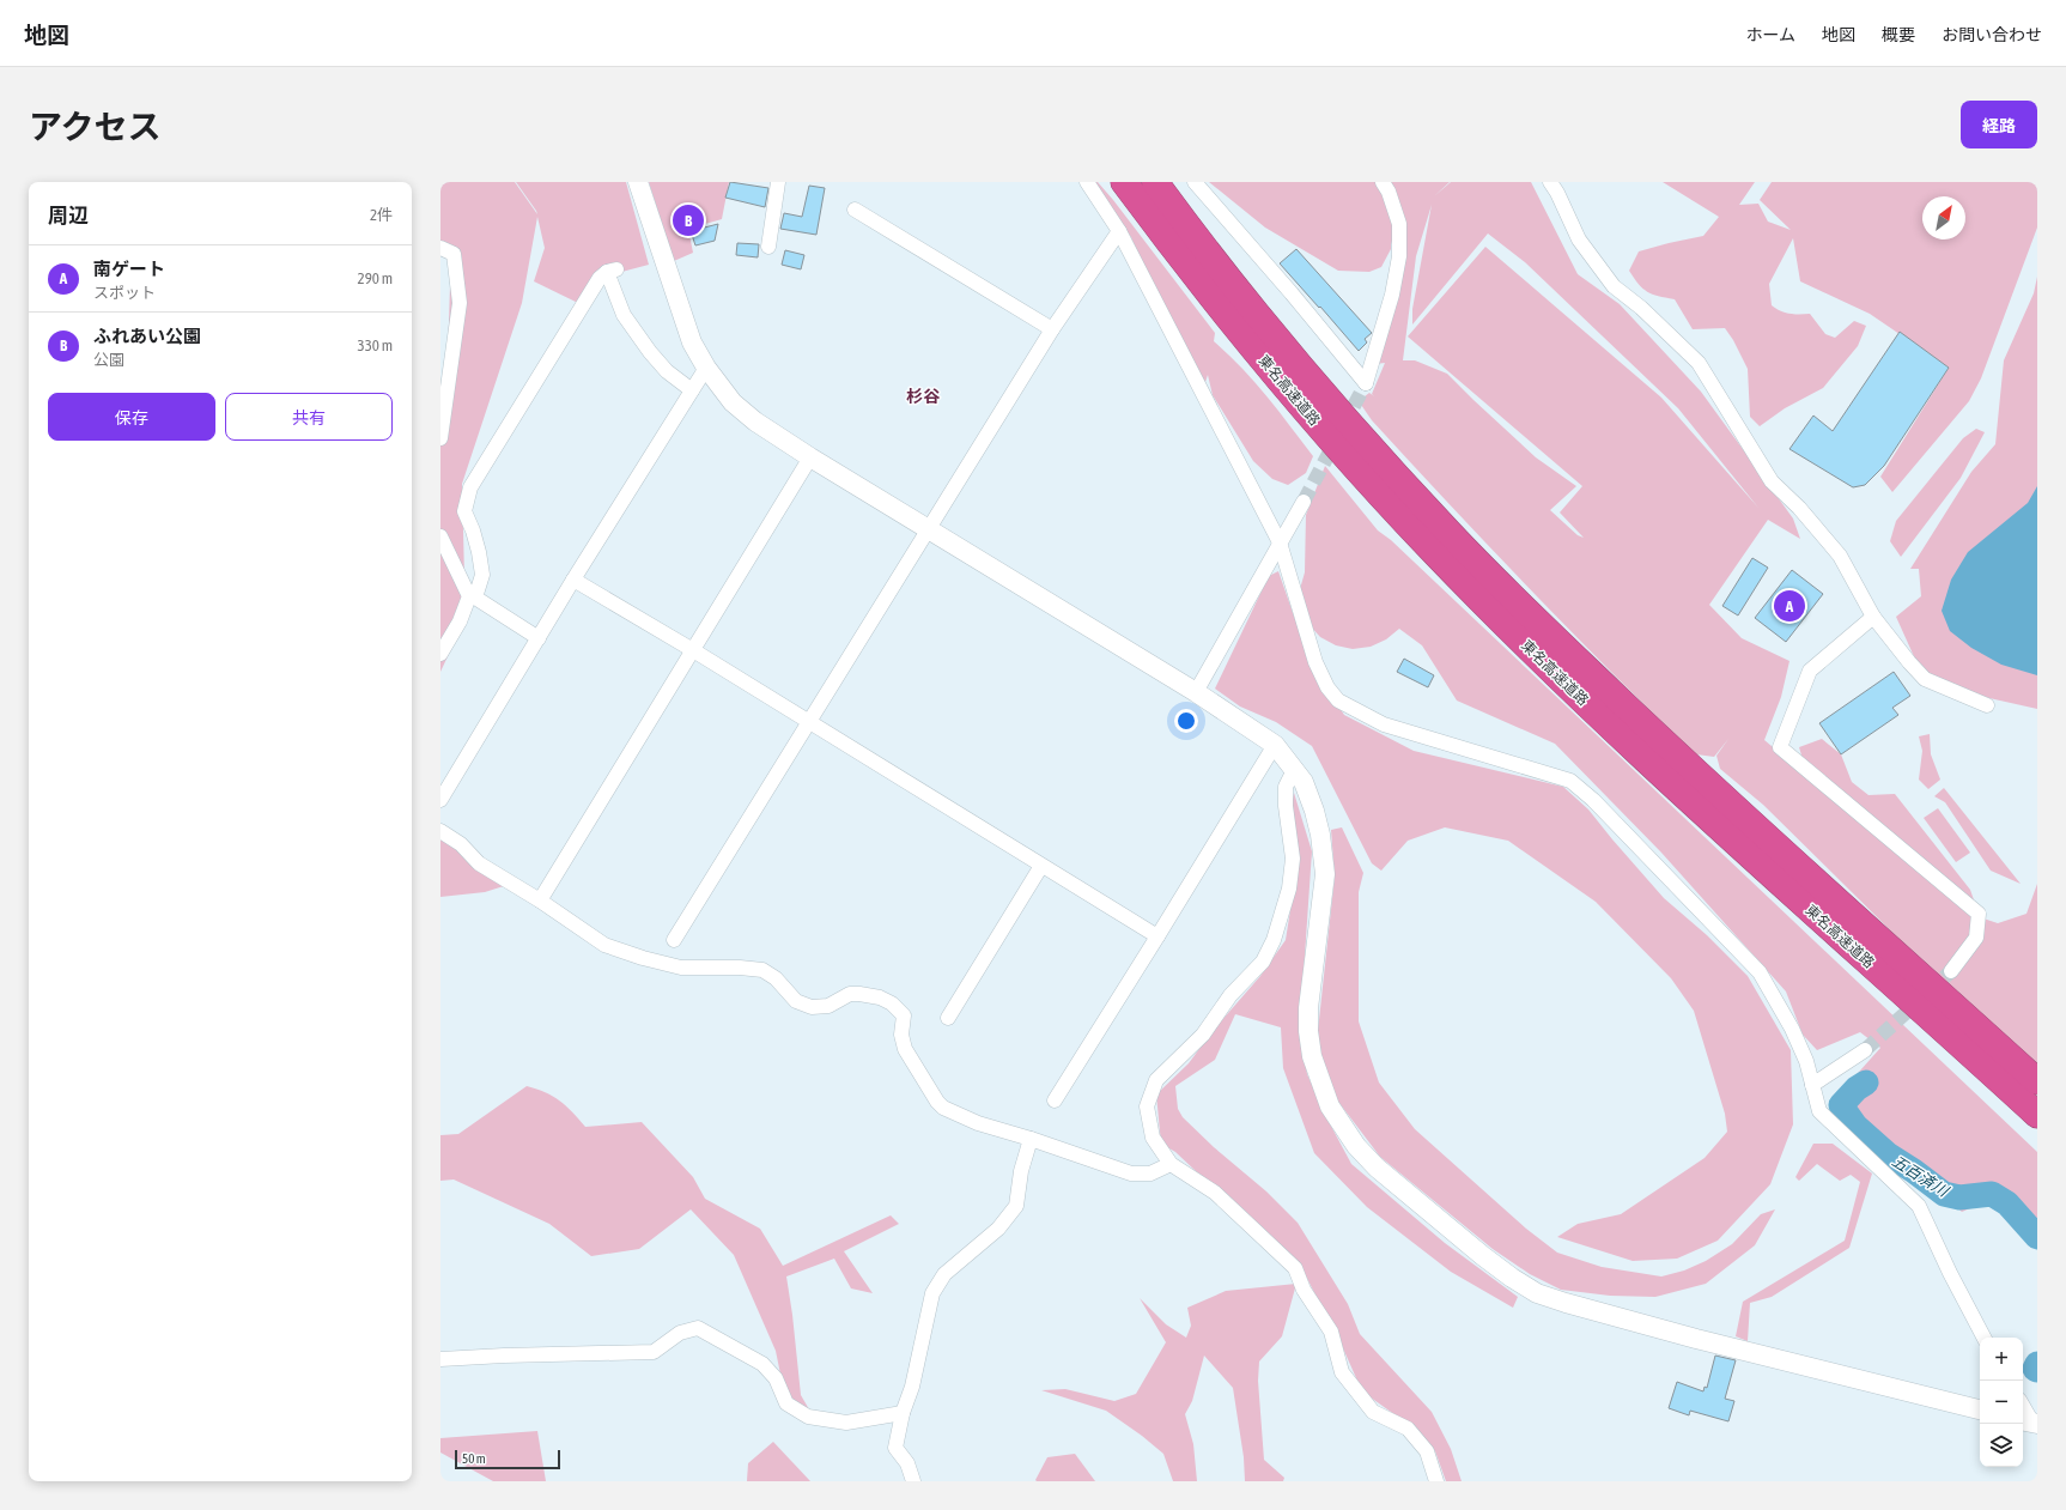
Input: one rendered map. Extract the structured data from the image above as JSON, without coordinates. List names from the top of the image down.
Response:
{
  "streets": {
    "highway": ["東名高速道路"]
  },
  "districts": ["杉谷"],
  "water": ["五百済川"],
  "scale_bar": "50 m",
  "north": "top right",
  "page": {
    "header": "地図",
    "nav": [
      "ホーム",
      "地図",
      "概要",
      "お問い合わせ"
    ],
    "title": "アクセス",
    "buttons": [
      "経路",
      ["保存", "共有"]
    ],
    "heading": ["周辺", "2件"],
    "pins": ["B", "A"],
    "list": [
      {
        "mark": "A",
        "name": "南ゲート",
        "note": "スポット",
        "value": "290 m"
      },
      {
        "mark": "B",
        "name": "ふれあい公園",
        "note": "公園",
        "value": "330 m"
      }
    ],
    "map_buttons": ["+", "−"],
    "scale": "50 m"
  }
}
